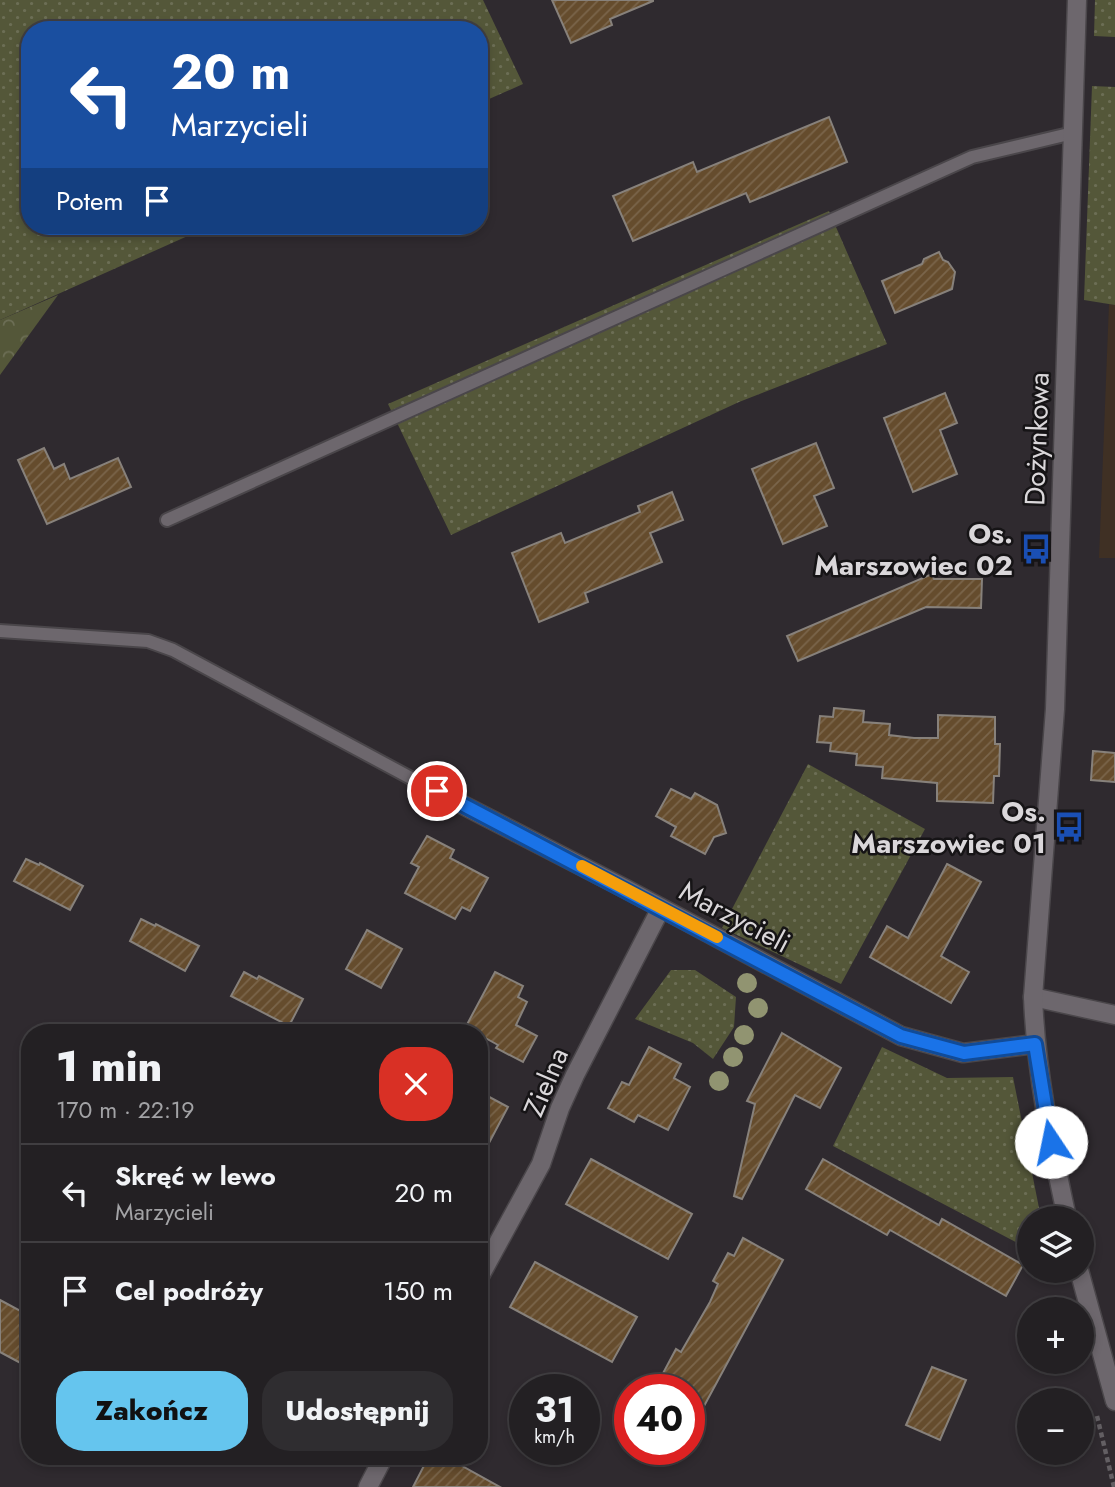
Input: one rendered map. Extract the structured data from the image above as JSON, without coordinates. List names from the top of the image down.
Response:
{
  "streets": {
    "street": ["Dożynkowa", "Marzycieli", "Zielna"]
  },
  "crossings": [
    ["Dożynkowa", "Marzycieli"],
    ["Marzycieli", "Zielna"]
  ],
  "places": {
    "bus stop": ["Os. Marszowiec 02", "Os. Marszowiec 01"]
  },
  "page": {
    "turn": ["20 m", "Marzycieli"],
    "then": "Potem",
    "heading": ["1 min", "170 m · 22:19"],
    "list": [
      {
        "name": "Skręć w lewo",
        "note": "Marzycieli",
        "value": "20 m"
      },
      {
        "name": "Cel podróży",
        "value": "150 m"
      }
    ],
    "map_buttons": ["+", "−"],
    "buttons": ["Zakończ", "Udostępnij"],
    "speed": "31 km/h",
    "limit": "40"
  }
}
